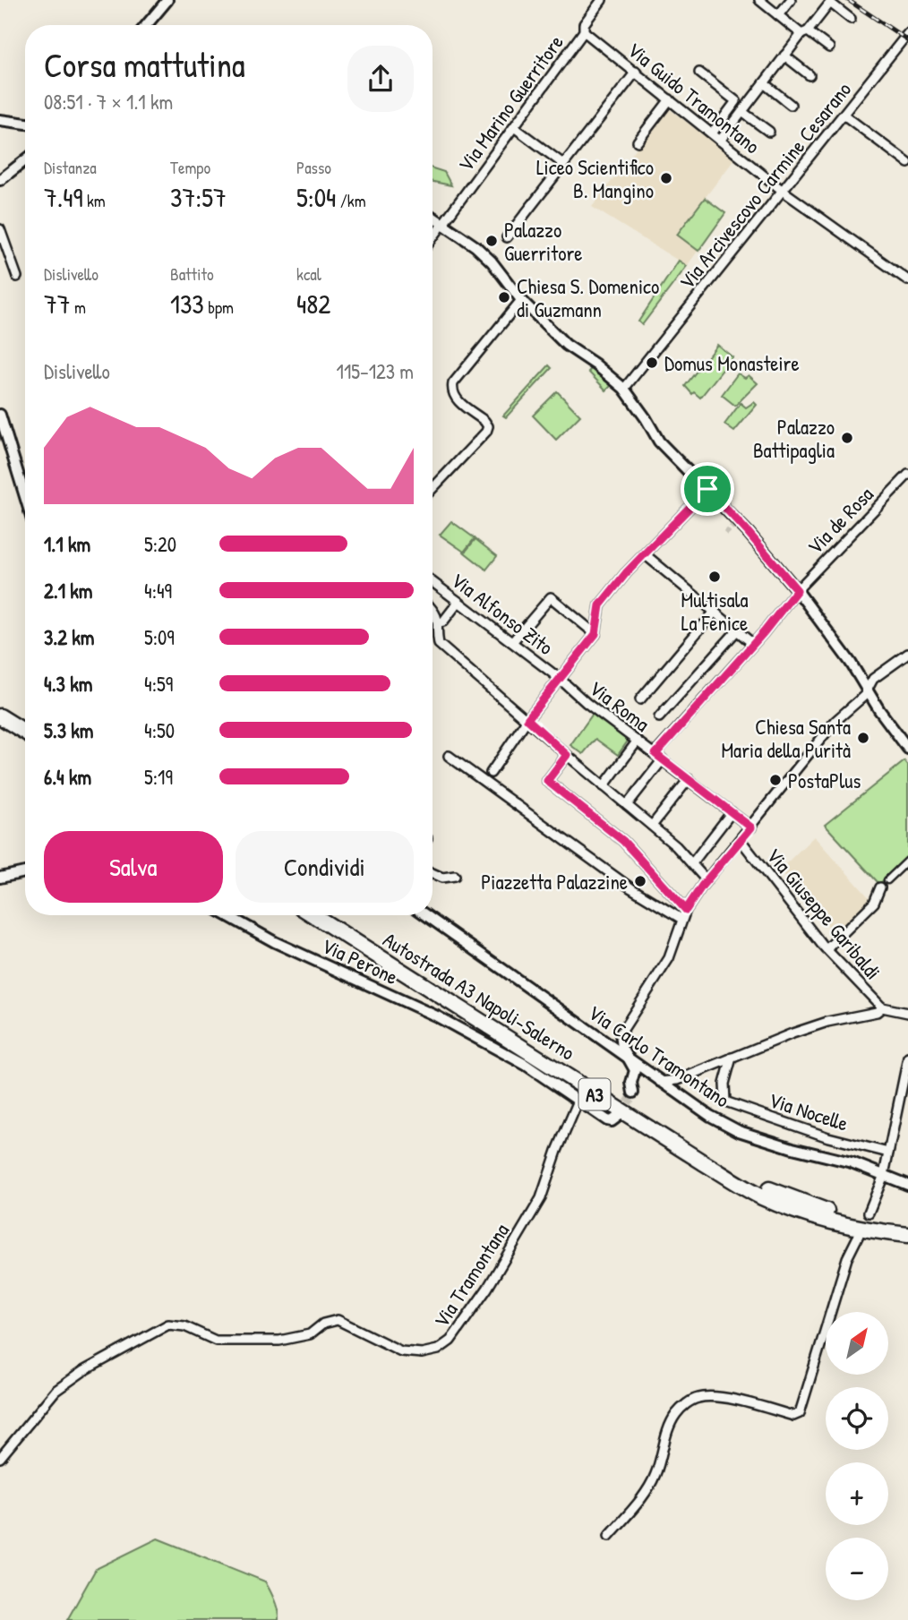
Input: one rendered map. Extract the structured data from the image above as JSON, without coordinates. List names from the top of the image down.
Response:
{
  "streets": {
    "highway": ["Autostrada A3 Napoli-Salerno", "A3"],
    "street": [
      "Via Guido Tramontano",
      "Via Marino Guerritore",
      "Via Arcivescovo Carmine Cesarano",
      "Via de Rosa",
      "Via Alfonso Zito",
      "Via Roma",
      "Via Giuseppe Garibaldi",
      "Via Perone",
      "Via Carlo Tramontano",
      "Via Nocelle",
      "Via Tramontana"
    ]
  },
  "crossings": [
    ["Via Guido Tramontano", "Via Marino Guerritore"],
    ["Via Guido Tramontano", "Via Arcivescovo Carmine Cesarano"],
    ["Via de Rosa", "Via Roma"],
    ["Via Alfonso Zito", "Via Roma"],
    ["Via Perone", "Via Tramontana"]
  ],
  "places": [
    "Liceo Scientifico B. Mangino",
    "Palazzo Guerritore",
    "Chiesa S. Domenico di Guzmann",
    "Domus Monasteire",
    "Palazzo Battipaglia",
    "Multisala La Fenice",
    "Chiesa Santa Maria della Purità",
    "PostaPlus",
    "Piazzetta Palazzine"
  ],
  "north": "top right",
  "page": {
    "heading": ["Corsa mattutina", "08:51 · 7 × 1.1 km"],
    "stats": [
      ["Distanza", "7.49 km"],
      ["Tempo", "37:57"],
      ["Passo", "5:04 /km"],
      ["Dislivello", "77 m"],
      ["Battito", "133 bpm"],
      ["kcal", "482"]
    ],
    "chart": ["Dislivello", "115–123 m"],
    "list": [
      {
        "name": "1.1 km",
        "note": "5:20"
      },
      {
        "name": "2.1 km",
        "note": "4:49"
      },
      {
        "name": "3.2 km",
        "note": "5:09"
      },
      {
        "name": "4.3 km",
        "note": "4:59"
      },
      {
        "name": "5.3 km",
        "note": "4:50"
      },
      {
        "name": "6.4 km",
        "note": "5:19"
      }
    ],
    "buttons": ["Salva", "Condividi"],
    "map_buttons": ["+", "−"]
  }
}
